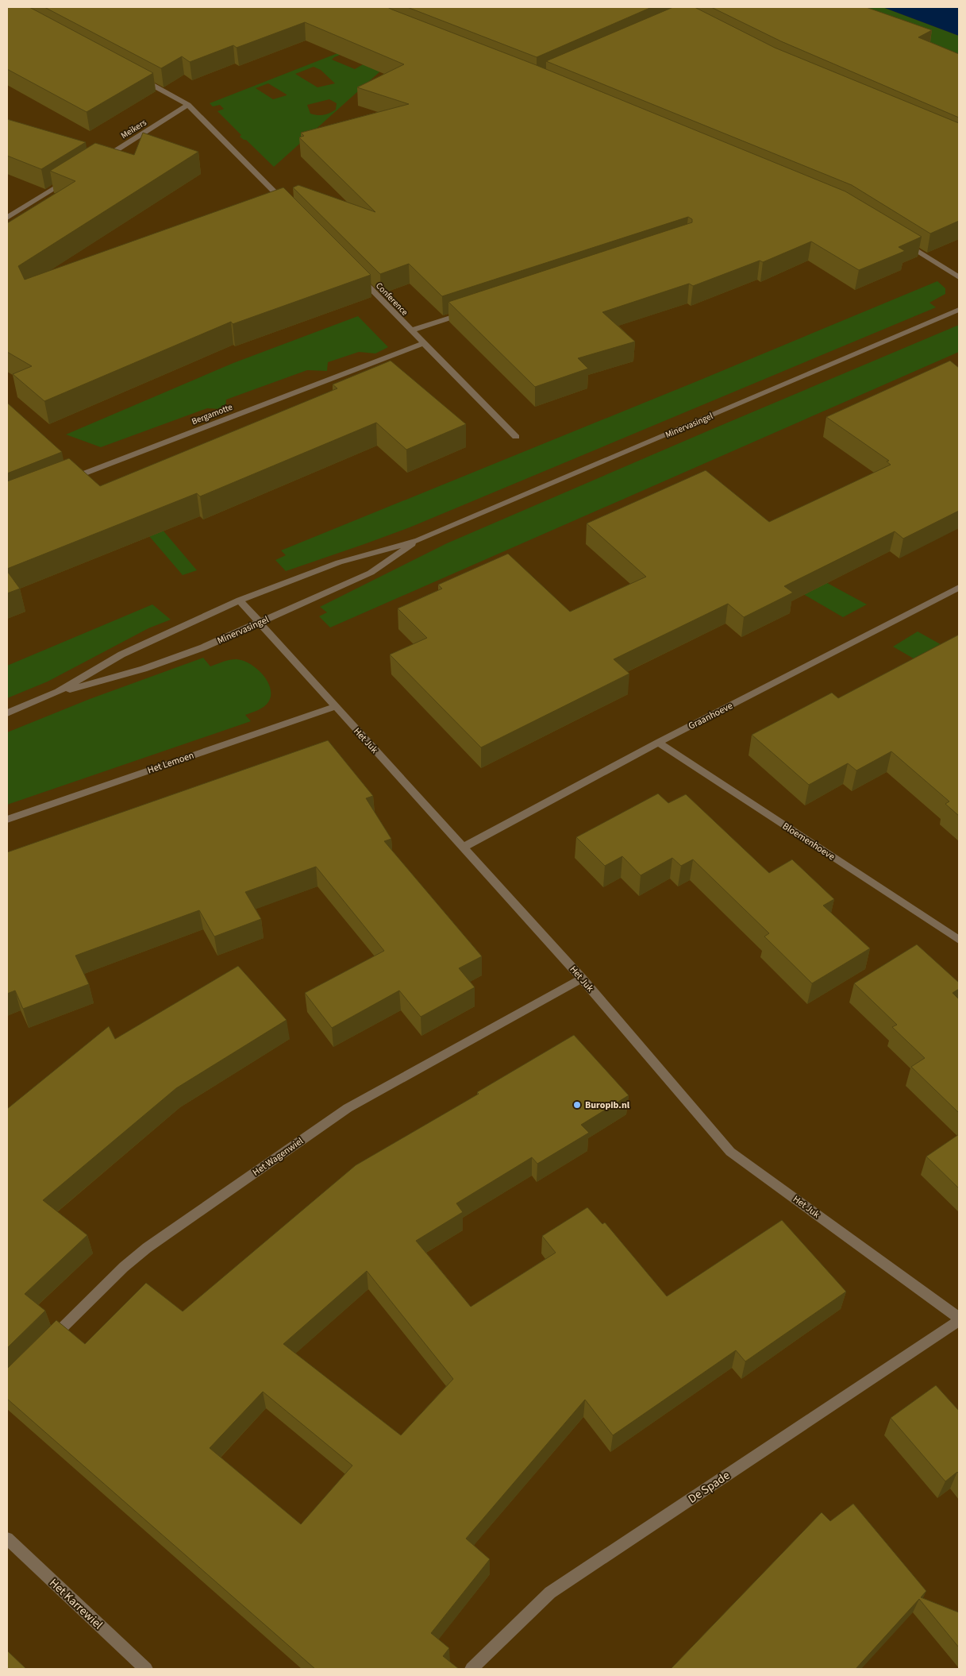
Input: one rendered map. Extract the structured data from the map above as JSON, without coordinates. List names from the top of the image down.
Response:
{
  "streets": {
    "street": [
      "Meikers",
      "Conference",
      "Bergamotte",
      "Minervasingel",
      "Graanhoeve",
      "Het Juk",
      "Het Lemoen",
      "Bloemenhoeve",
      "Het Wagenwiel",
      "De Spade",
      "Het Karrewiel"
    ]
  },
  "crossings": [
    ["Conference", "Bergamotte"],
    ["Minervasingel", "Het Juk"],
    ["Graanhoeve", "Het Juk"],
    ["Graanhoeve", "Bloemenhoeve"],
    ["Het Juk", "Het Lemoen"],
    ["Het Juk", "Het Wagenwiel"]
  ],
  "places": ["Buropib.nl"]
}
